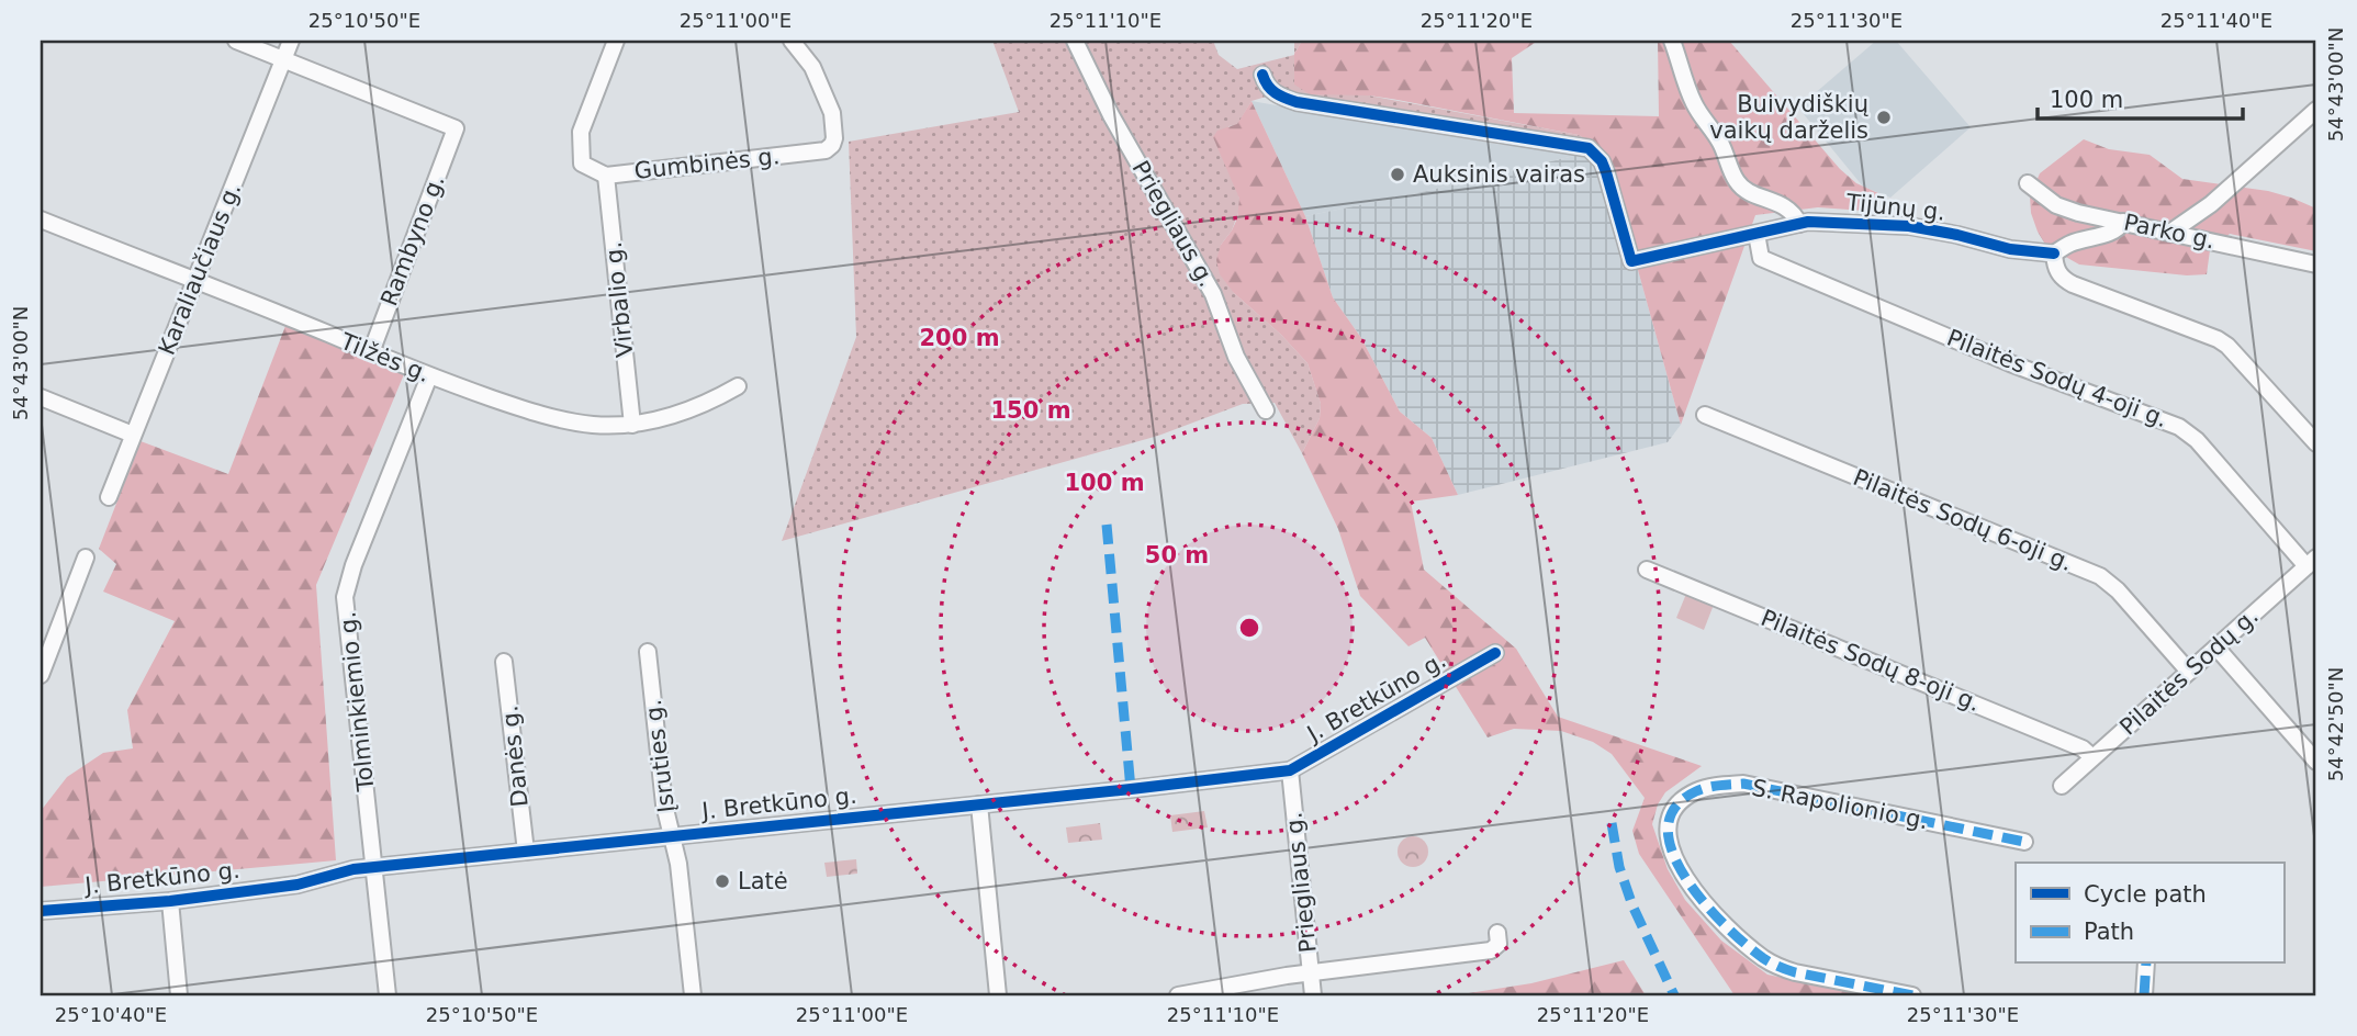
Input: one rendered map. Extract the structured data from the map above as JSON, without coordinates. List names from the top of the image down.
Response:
{
  "streets": {
    "street": [
      "Gumbinės g.",
      "Tijūnų g.",
      "Priegliaus g.",
      "Parko g.",
      "Rambyno g.",
      "Karaliaučiaus g.",
      "Virbalio g.",
      "Tilžės g.",
      "Pilaitės Sodų 4-oji g.",
      "Pilaitės Sodų 6-oji g.",
      "Pilaitės Sodų 8-oji g.",
      "Pilaitės Sodų g.",
      "J. Bretkūno g.",
      "Tolminkiemio g.",
      "Danės g.",
      "Įsruties g.",
      "S. Rapolionio g."
    ]
  },
  "crossings": [
    ["Gumbinės g.", "Virbalio g."],
    ["Tijūnų g.", "Pilaitės Sodų 4-oji g."],
    ["Priegliaus g.", "J. Bretkūno g."],
    ["Rambyno g.", "Karaliaučiaus g."],
    ["Rambyno g.", "Tilžės g."],
    ["Karaliaučiaus g.", "Tilžės g."],
    ["Virbalio g.", "Tilžės g."],
    ["Tilžės g.", "Tolminkiemio g."],
    ["Pilaitės Sodų 4-oji g.", "Pilaitės Sodų g."],
    ["Pilaitės Sodų 6-oji g.", "Pilaitės Sodų g."],
    ["Pilaitės Sodų 8-oji g.", "Pilaitės Sodų g."],
    ["J. Bretkūno g.", "Tolminkiemio g."],
    ["J. Bretkūno g.", "Danės g."],
    ["J. Bretkūno g.", "Įsruties g."]
  ],
  "places": ["Buivydiškių vaikų darželis", "Auksinis vairas", "Latė"],
  "legend": ["Cycle path", "Path"],
  "scale_bar": "100 m",
  "coordinates": [
    "25°10'50\"E",
    "25°11'00\"E",
    "25°11'10\"E",
    "25°11'20\"E",
    "25°11'30\"E",
    "25°11'40\"E",
    "54°43'00\"N",
    "54°42'50\"N",
    "25°10'40\"E"
  ],
  "rings": [
    "200 m",
    "150 m",
    "100 m",
    "50 m"
  ]
}
